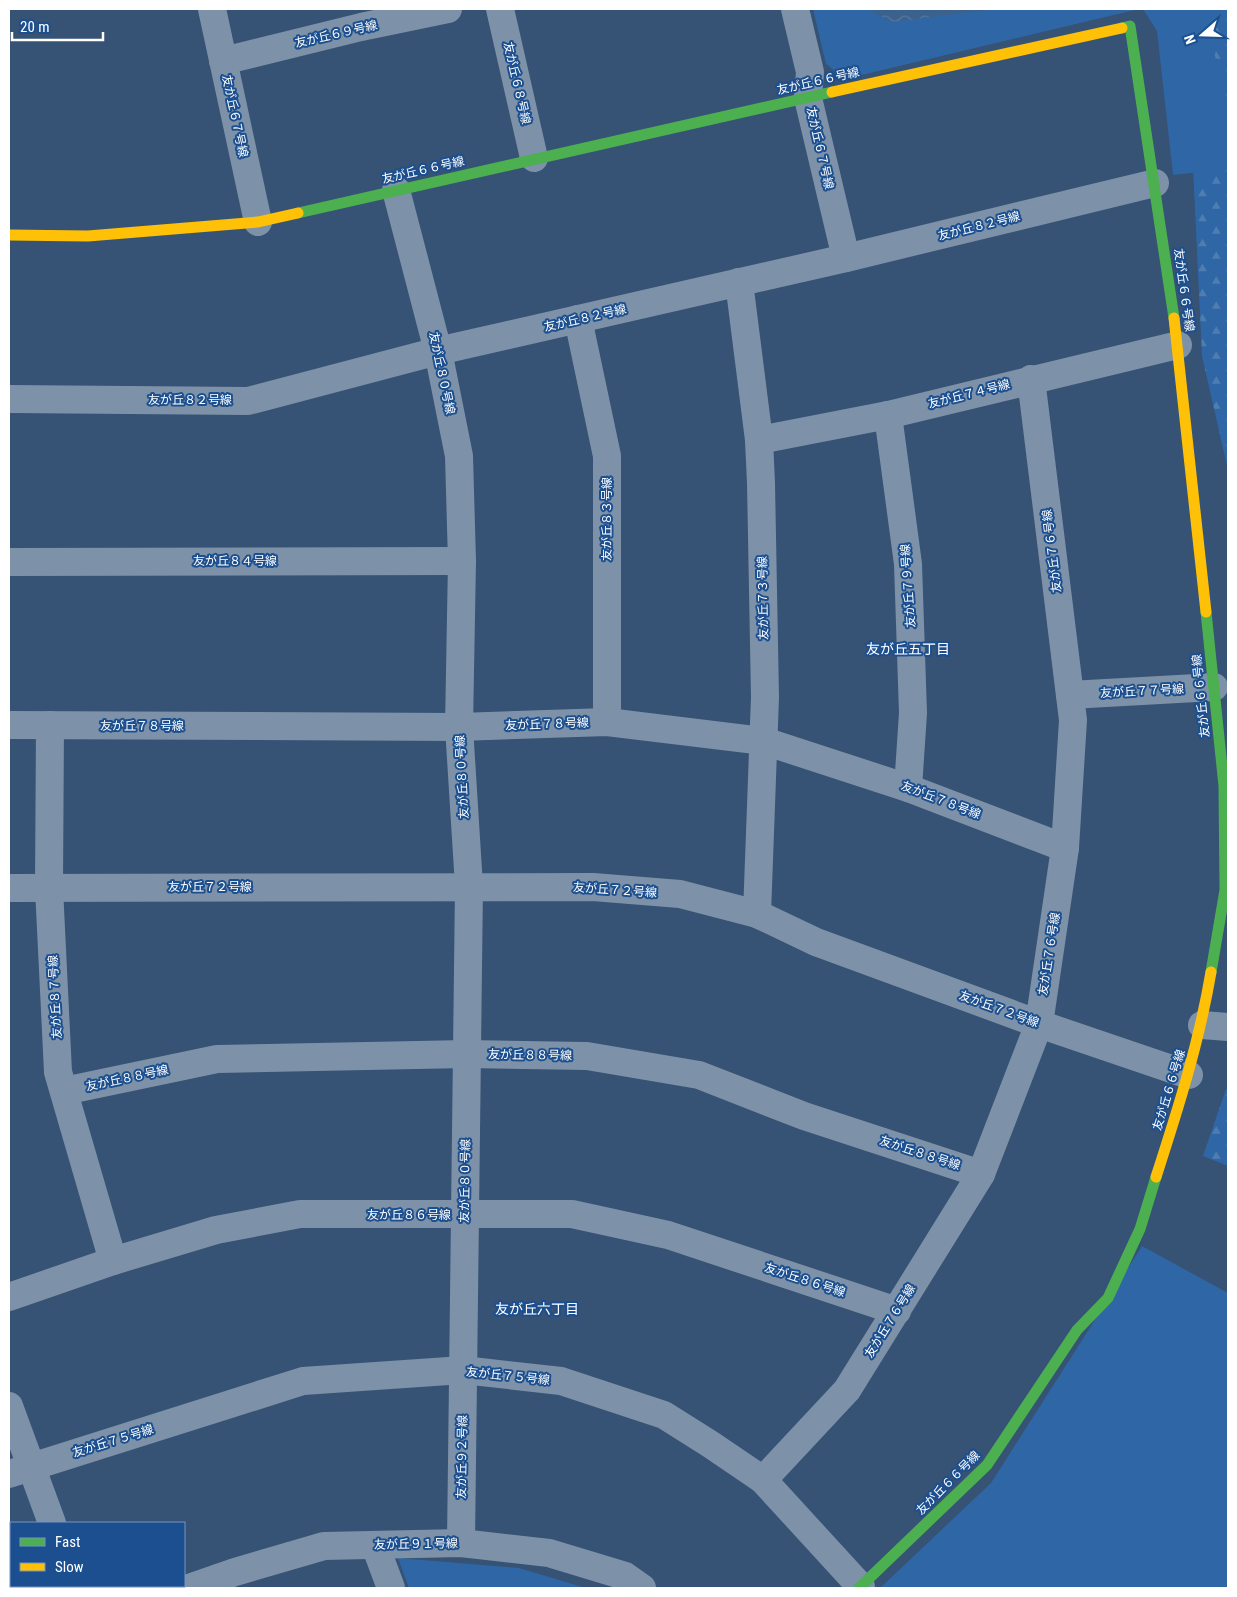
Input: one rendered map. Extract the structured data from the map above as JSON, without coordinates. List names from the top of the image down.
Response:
{
  "streets": {
    "street": [
      "友が丘６９号線",
      "友が丘６６号線",
      "友が丘６８号線",
      "友が丘６７号線",
      "友が丘８２号線",
      "友が丘８０号線",
      "友が丘７４号線",
      "友が丘８３号線",
      "友が丘７６号線",
      "友が丘８４号線",
      "友が丘７９号線",
      "友が丘７３号線",
      "友が丘７７号線",
      "友が丘７８号線",
      "友が丘７２号線",
      "友が丘８７号線",
      "友が丘８８号線",
      "友が丘８６号線",
      "友が丘７５号線",
      "友が丘９２号線",
      "友が丘９１号線"
    ]
  },
  "crossings": [
    ["友が丘６９号線", "友が丘６７号線"],
    ["友が丘６６号線", "友が丘６８号線"],
    ["友が丘６６号線", "友が丘６７号線"],
    ["友が丘６６号線", "友が丘８２号線"],
    ["友が丘６６号線", "友が丘８０号線"],
    ["友が丘６６号線", "友が丘７４号線"],
    ["友が丘６６号線", "友が丘７７号線"],
    ["友が丘６６号線", "友が丘７２号線"],
    ["友が丘６６号線", "友が丘７５号線"],
    ["友が丘６７号線", "友が丘８２号線"],
    ["友が丘８２号線", "友が丘８０号線"],
    ["友が丘８２号線", "友が丘８３号線"],
    ["友が丘８２号線", "友が丘７３号線"],
    ["友が丘８０号線", "友が丘８４号線"],
    ["友が丘８０号線", "友が丘７８号線"],
    ["友が丘８０号線", "友が丘７２号線"],
    ["友が丘８０号線", "友が丘８８号線"],
    ["友が丘８０号線", "友が丘８６号線"],
    ["友が丘８０号線", "友が丘７５号線"],
    ["友が丘８０号線", "友が丘９２号線"],
    ["友が丘７４号線", "友が丘７６号線"],
    ["友が丘７４号線", "友が丘７９号線"],
    ["友が丘７４号線", "友が丘７３号線"],
    ["友が丘８３号線", "友が丘７８号線"],
    ["友が丘７６号線", "友が丘７７号線"],
    ["友が丘７６号線", "友が丘７８号線"],
    ["友が丘７６号線", "友が丘７２号線"],
    ["友が丘７６号線", "友が丘８８号線"],
    ["友が丘７６号線", "友が丘８６号線"],
    ["友が丘７６号線", "友が丘７５号線"],
    ["友が丘７９号線", "友が丘７８号線"],
    ["友が丘７３号線", "友が丘７８号線"],
    ["友が丘７３号線", "友が丘７２号線"],
    ["友が丘７８号線", "友が丘８７号線"],
    ["友が丘７２号線", "友が丘８７号線"],
    ["友が丘８７号線", "友が丘８８号線"],
    ["友が丘８７号線", "友が丘８６号線"],
    ["友が丘７５号線", "友が丘９２号線"],
    ["友が丘９２号線", "友が丘９１号線"]
  ],
  "districts": ["友が丘五丁目", "友が丘六丁目"],
  "legend": ["Fast", "Slow"],
  "scale_bar": "20 m",
  "north": "left"
}
